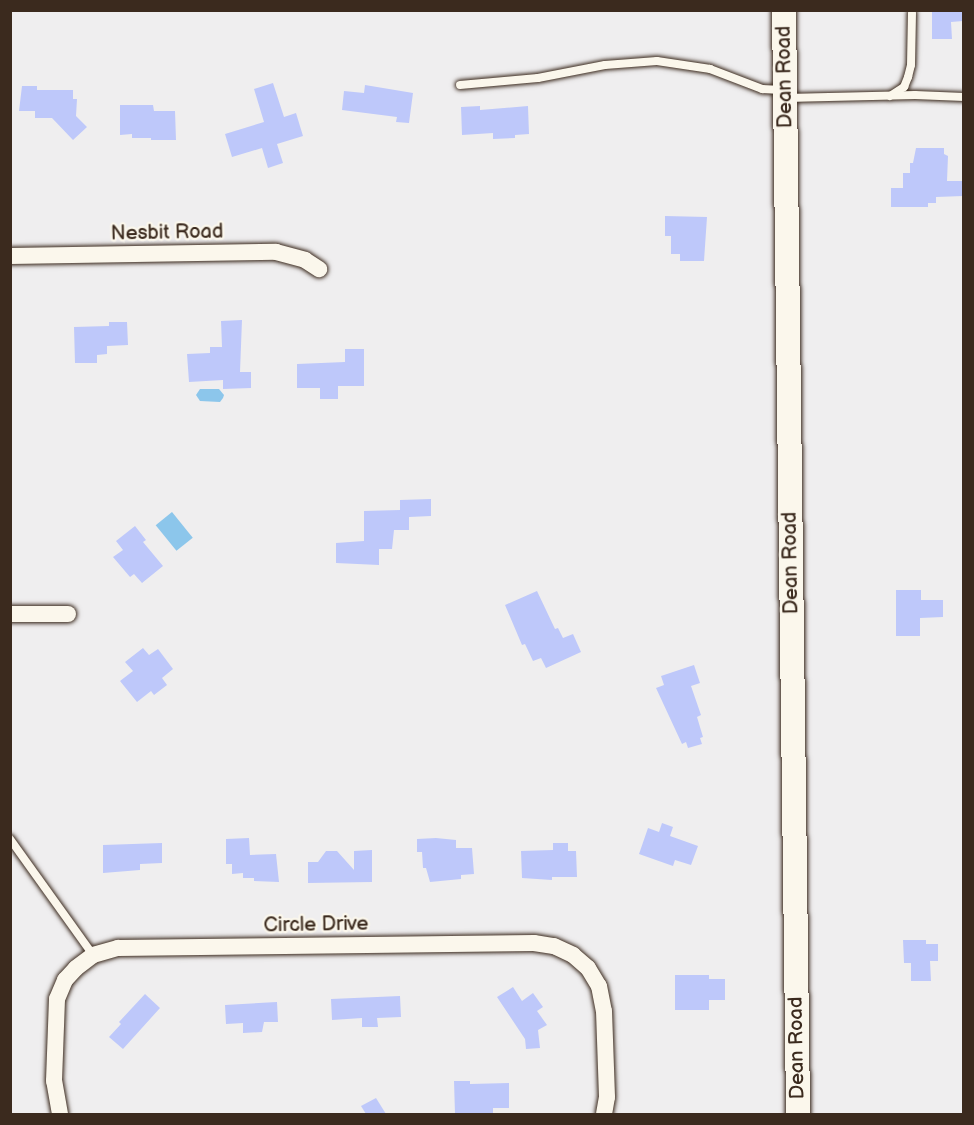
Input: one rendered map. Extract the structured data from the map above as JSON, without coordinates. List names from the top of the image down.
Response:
{
  "streets": {
    "street": ["Dean Road", "Nesbit Road", "Circle Drive"]
  }
}
